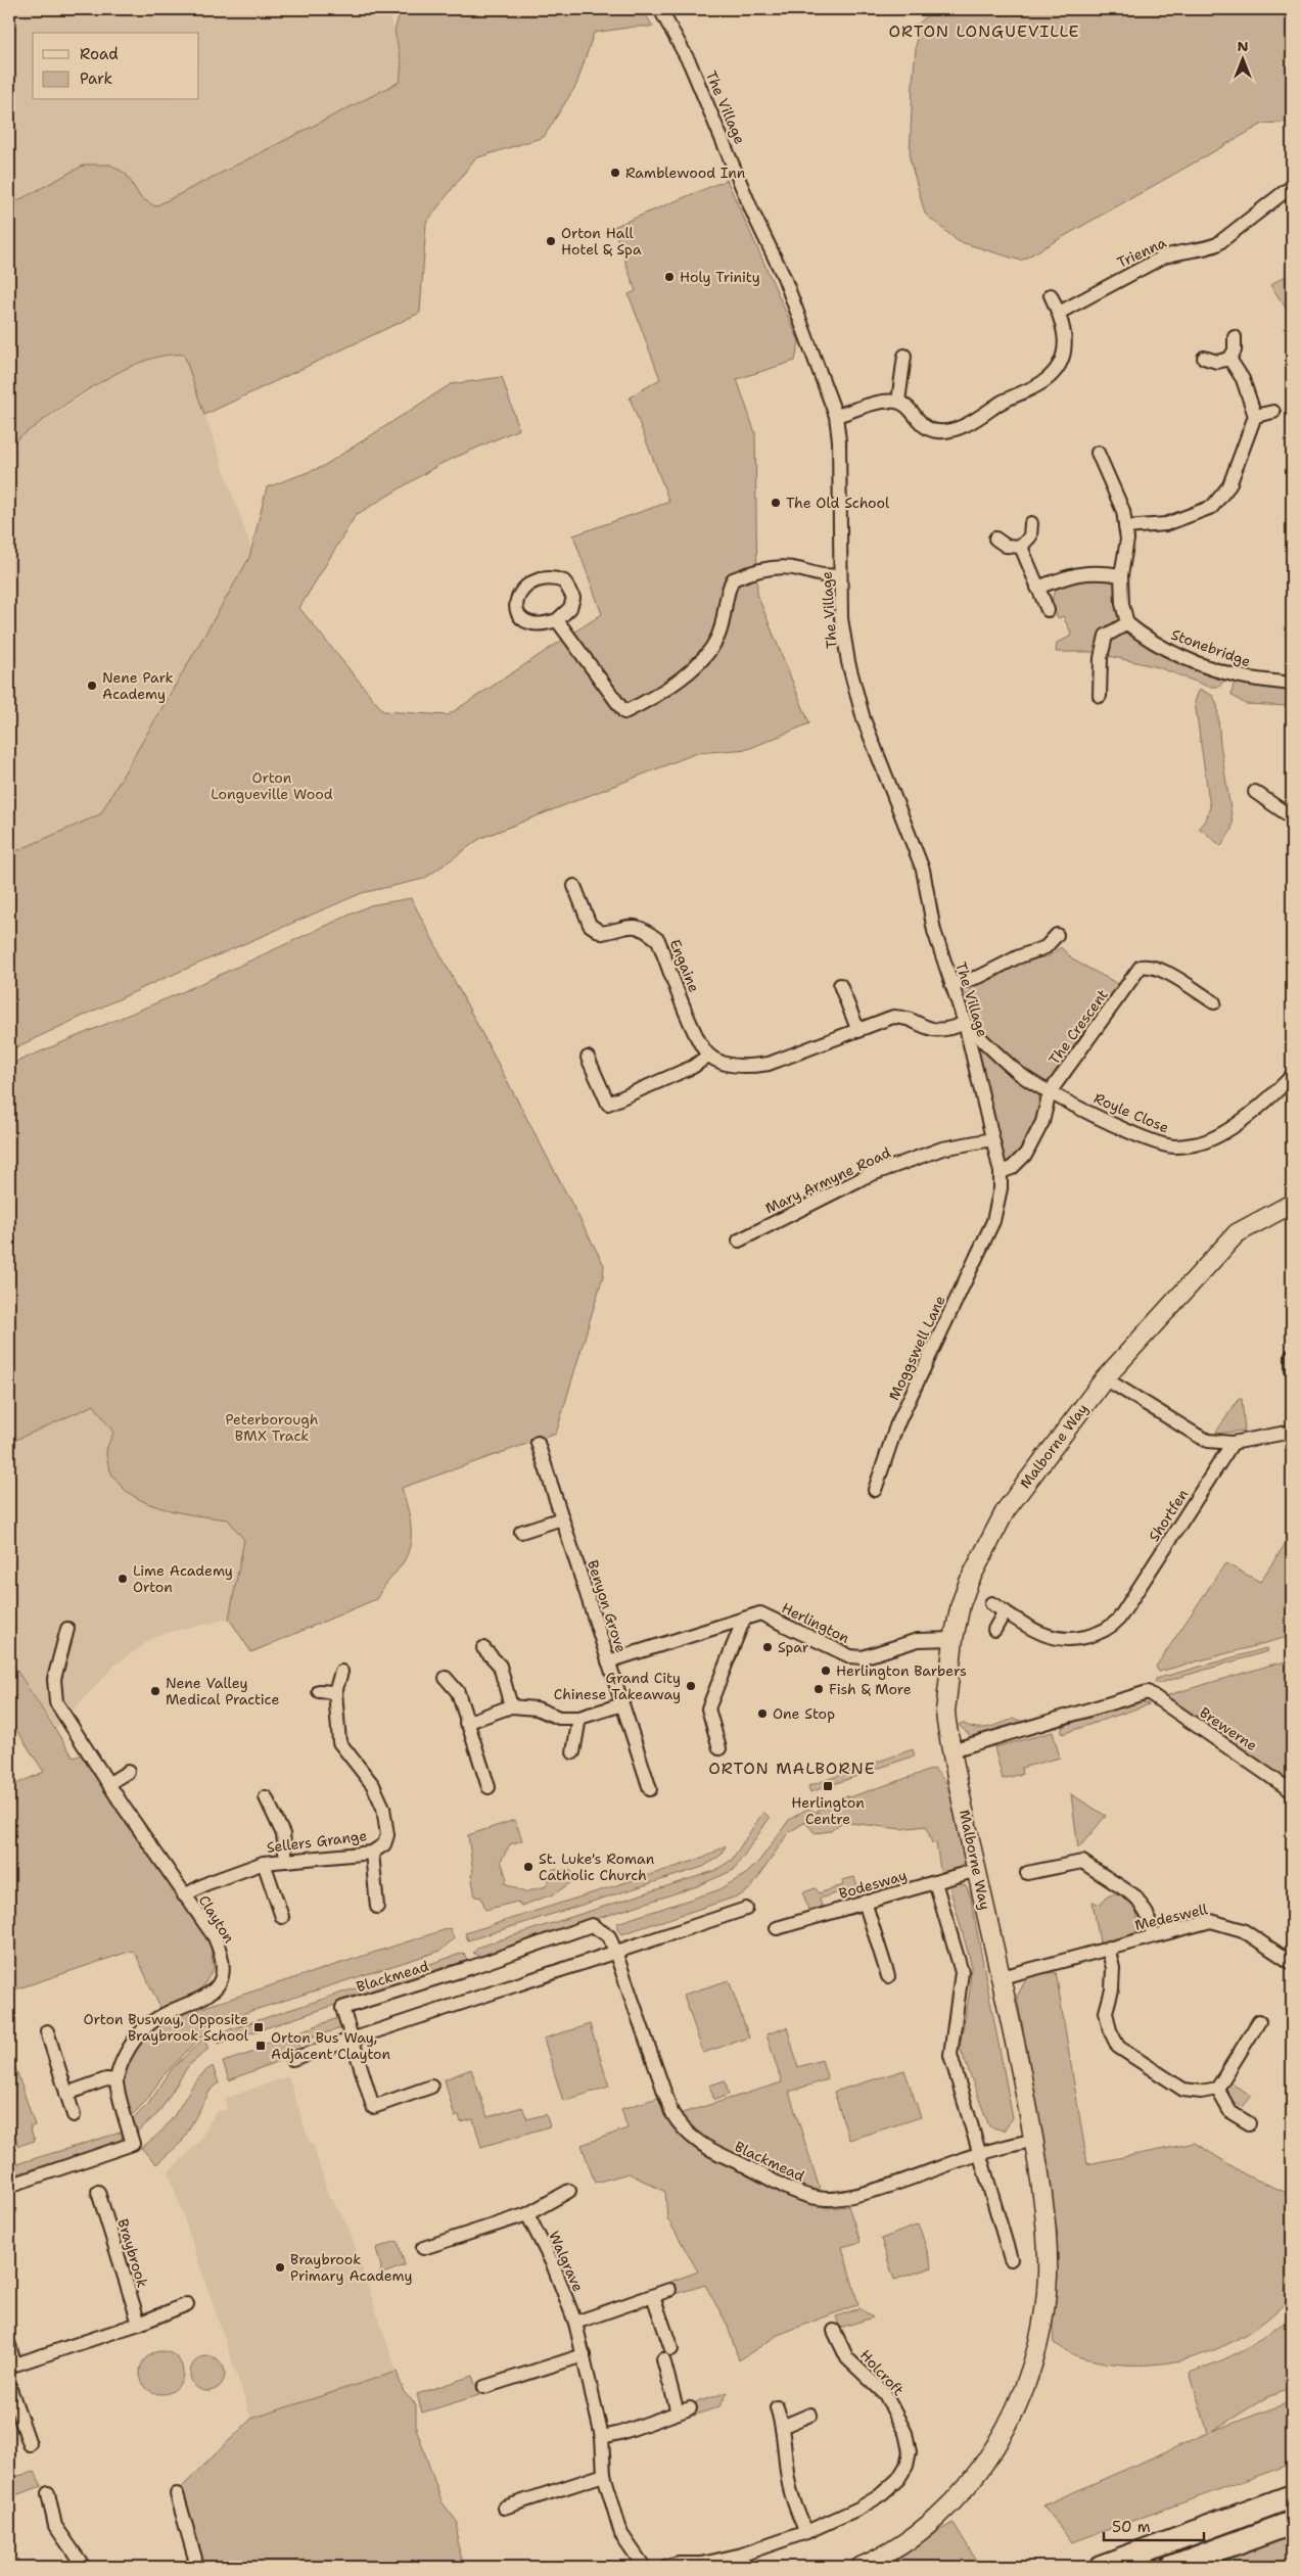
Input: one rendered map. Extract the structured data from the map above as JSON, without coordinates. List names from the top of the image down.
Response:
{
  "streets": {
    "street": [
      "The Village",
      "Trienna",
      "Stonebridge",
      "Engaine",
      "The Crescent",
      "Royle Close",
      "Mary Armyne Road",
      "Moggswell Lane",
      "Malborne Way",
      "Shortfen",
      "Benyon Grove",
      "Herlington",
      "Brewerne",
      "Sellers Grange",
      "Bodesway",
      "Medeswell",
      "Clayton",
      "Blackmead",
      "Braybrook",
      "Walgrave",
      "Holcroft"
    ]
  },
  "crossings": [
    ["The Village", "The Crescent"],
    ["The Village", "Royle Close"],
    ["The Village", "Mary Armyne Road"],
    ["The Village", "Moggswell Lane"],
    ["The Crescent", "Royle Close"],
    ["Malborne Way", "Herlington"],
    ["Malborne Way", "Brewerne"],
    ["Malborne Way", "Bodesway"],
    ["Malborne Way", "Medeswell"],
    ["Malborne Way", "Blackmead"],
    ["Benyon Grove", "Herlington"],
    ["Sellers Grange", "Clayton"]
  ],
  "districts": ["ORTON LONGUEVILLE", "ORTON MALBORNE"],
  "parks": ["Orton Longueville Wood", "Peterborough BMX Track"],
  "places": {
    "other": [
      "Ramblewood Inn",
      "Orton Hall Hotel & Spa",
      "Holy Trinity",
      "The Old School",
      "Nene Park Academy",
      "Lime Academy Orton",
      "Spar",
      "Herlington Barbers",
      "Grand City Chinese Takeaway",
      "Fish & More",
      "Nene Valley Medical Practice",
      "One Stop",
      "St. Luke's Roman Catholic Church",
      "Braybrook Primary Academy"
    ],
    "transit": ["Herlington Centre", "Orton Busway, Opposite Braybrook School", "Orton Bus Way, Adjacent Clayton"]
  },
  "legend": ["Road", "Park"],
  "scale_bar": "50 m",
  "north": "top"
}
